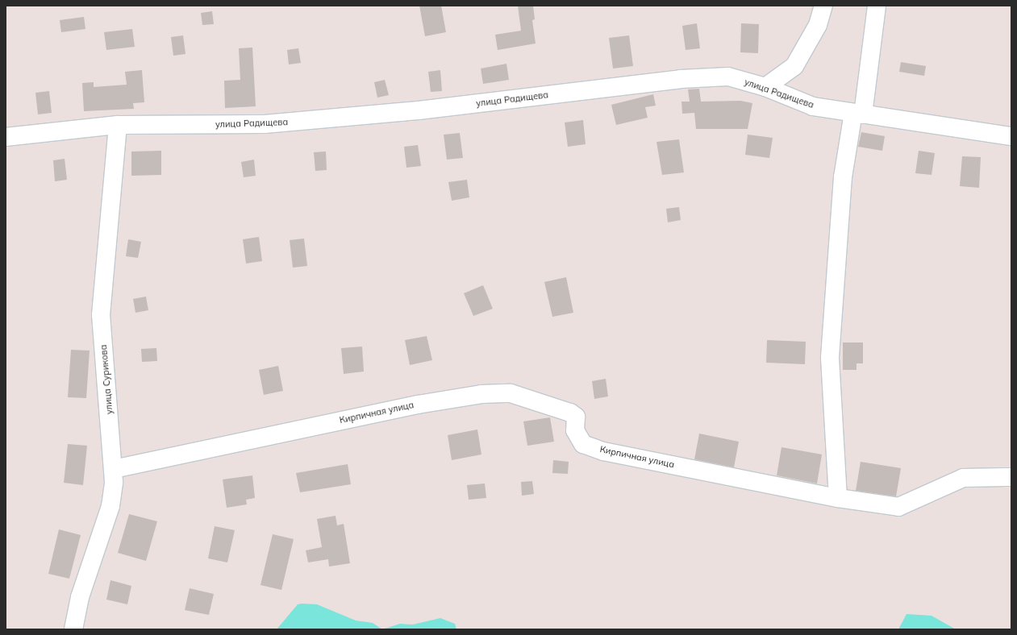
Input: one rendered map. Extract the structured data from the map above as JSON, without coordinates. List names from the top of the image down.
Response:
{
  "streets": {
    "street": ["улица Радищева", "улица Сурикова", "Кирпичная улица"]
  },
  "crossings": [
    ["улица Радищева", "улица Сурикова"],
    ["улица Сурикова", "Кирпичная улица"]
  ]
}
